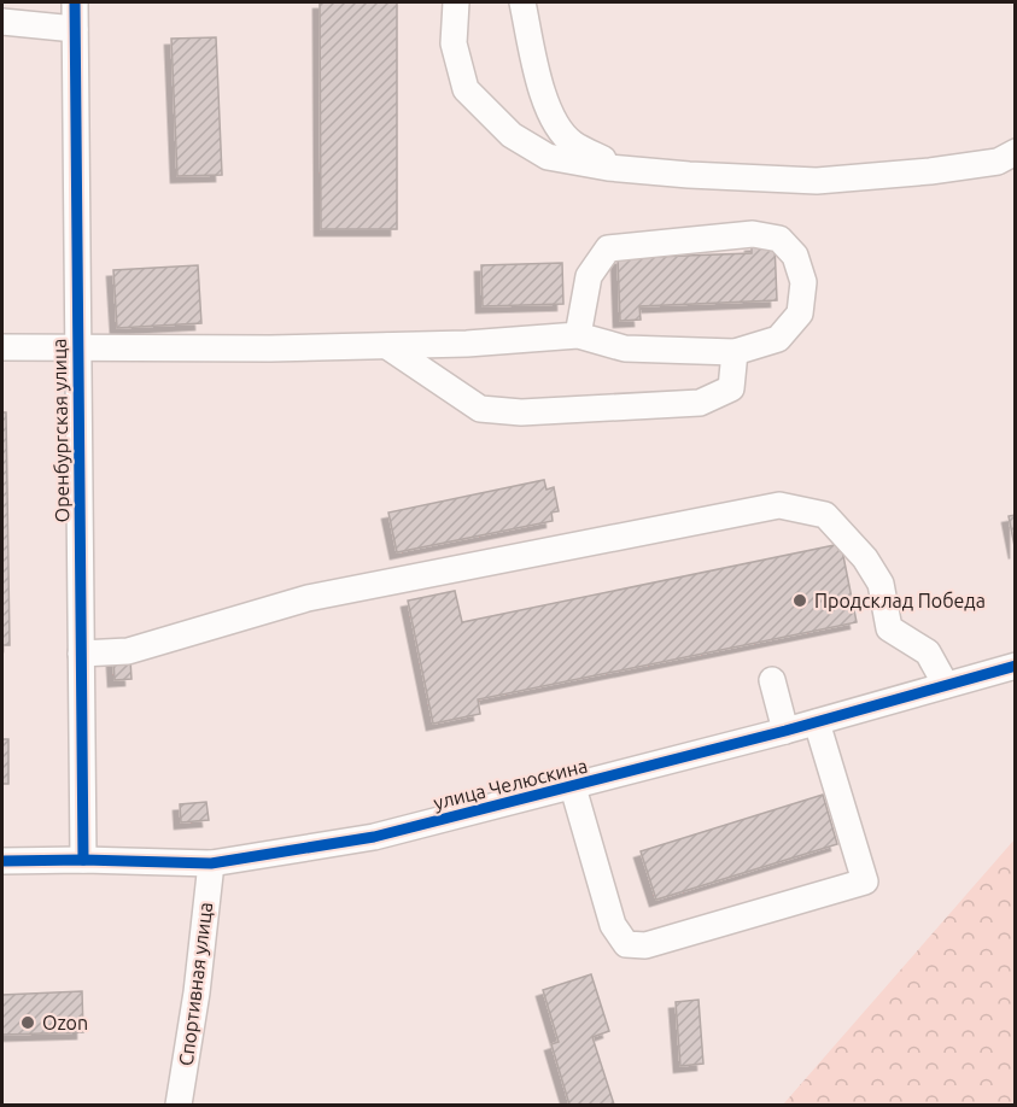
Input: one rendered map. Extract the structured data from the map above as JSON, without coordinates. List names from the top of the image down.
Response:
{
  "streets": {
    "street": ["Оренбургская улица", "улица Челюскина", "Спортивная улица"]
  },
  "crossings": [
    ["Оренбургская улица", "улица Челюскина"],
    ["улица Челюскина", "Спортивная улица"]
  ],
  "places": ["Продсклад Победа", "Ozon"]
}
